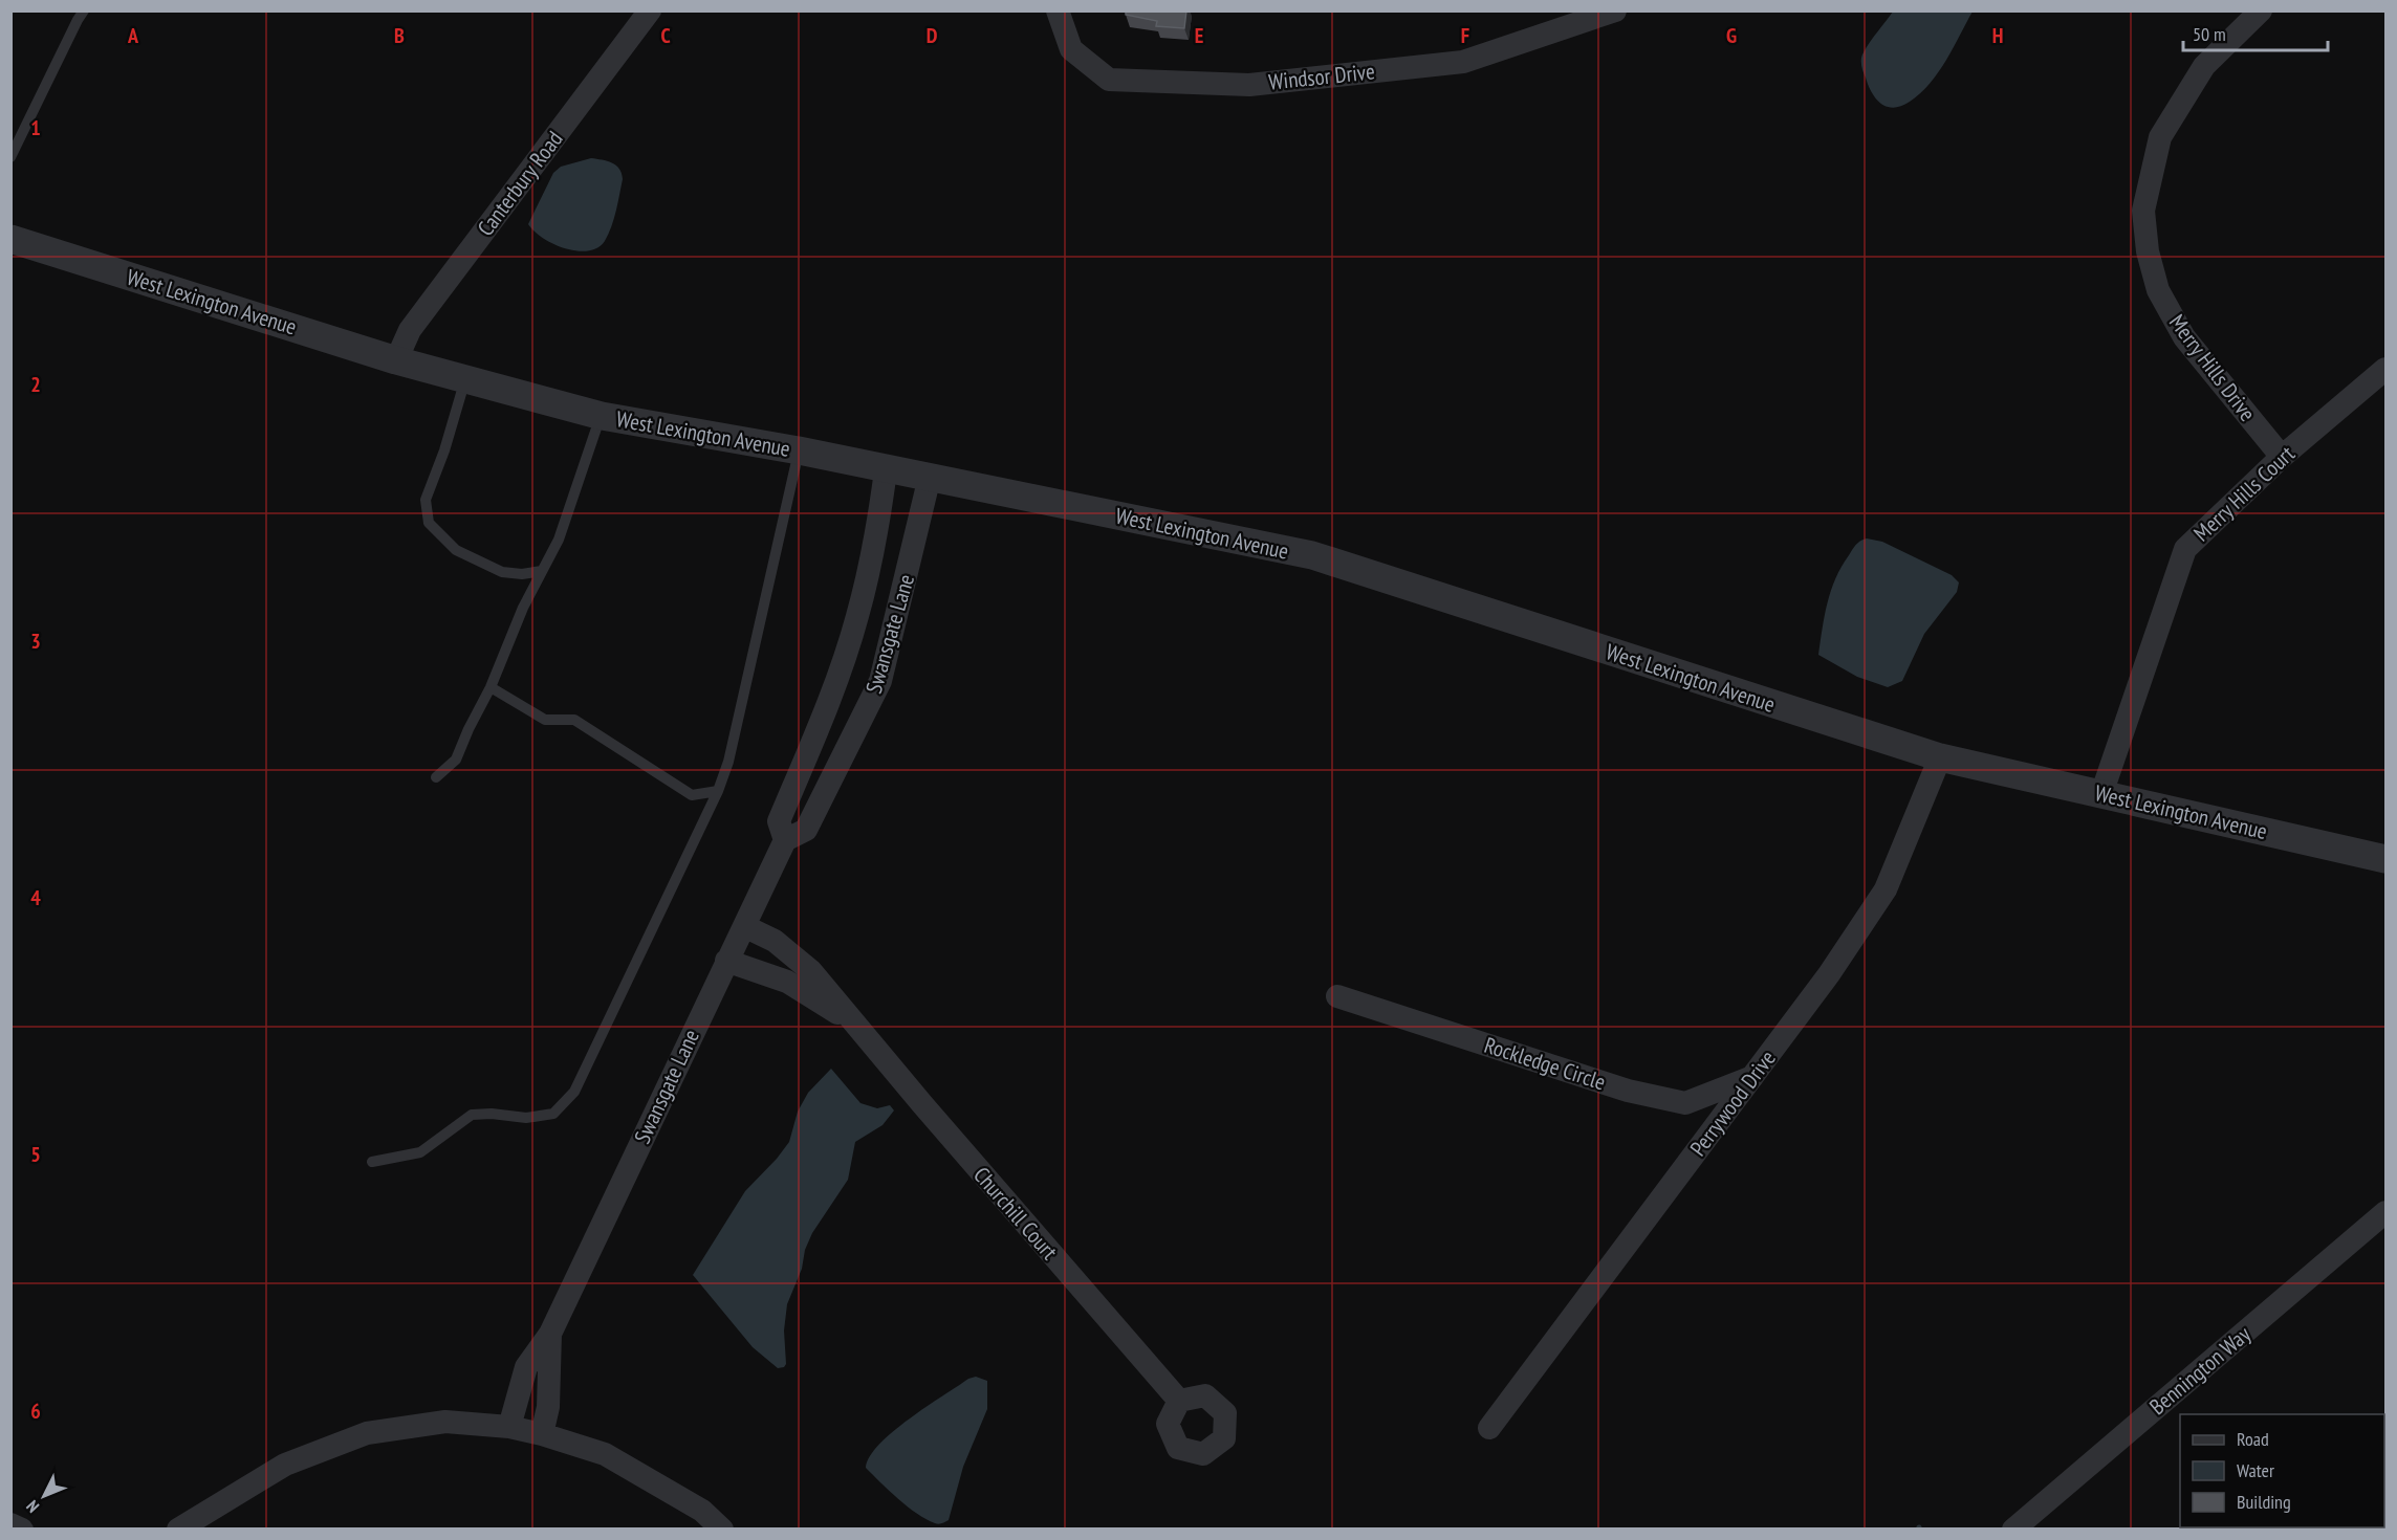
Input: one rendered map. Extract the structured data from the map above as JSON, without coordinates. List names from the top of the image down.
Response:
{
  "streets": {
    "street": [
      "Windsor Drive",
      "Canterbury Road",
      "West Lexington Avenue",
      "Merry Hills Drive",
      "Merry Hills Court",
      "Swansgate Lane",
      "Rockledge Circle",
      "Perrywood Drive",
      "Churchill Court",
      "Bennington Way"
    ]
  },
  "crossings": [
    ["Canterbury Road", "West Lexington Avenue"],
    ["West Lexington Avenue", "Merry Hills Court"],
    ["West Lexington Avenue", "Swansgate Lane"],
    ["West Lexington Avenue", "Perrywood Drive"],
    ["Merry Hills Drive", "Merry Hills Court"],
    ["Swansgate Lane", "Churchill Court"],
    ["Rockledge Circle", "Perrywood Drive"]
  ],
  "legend": ["Road", "Water", "Building"],
  "scale_bar": "50 m",
  "north": "bottom left",
  "grid": {
    "columns": [
      "A",
      "B",
      "C",
      "D",
      "E",
      "F",
      "G",
      "H"
    ],
    "rows": [
      "1",
      "2",
      "3",
      "4",
      "5",
      "6"
    ]
  }
}
